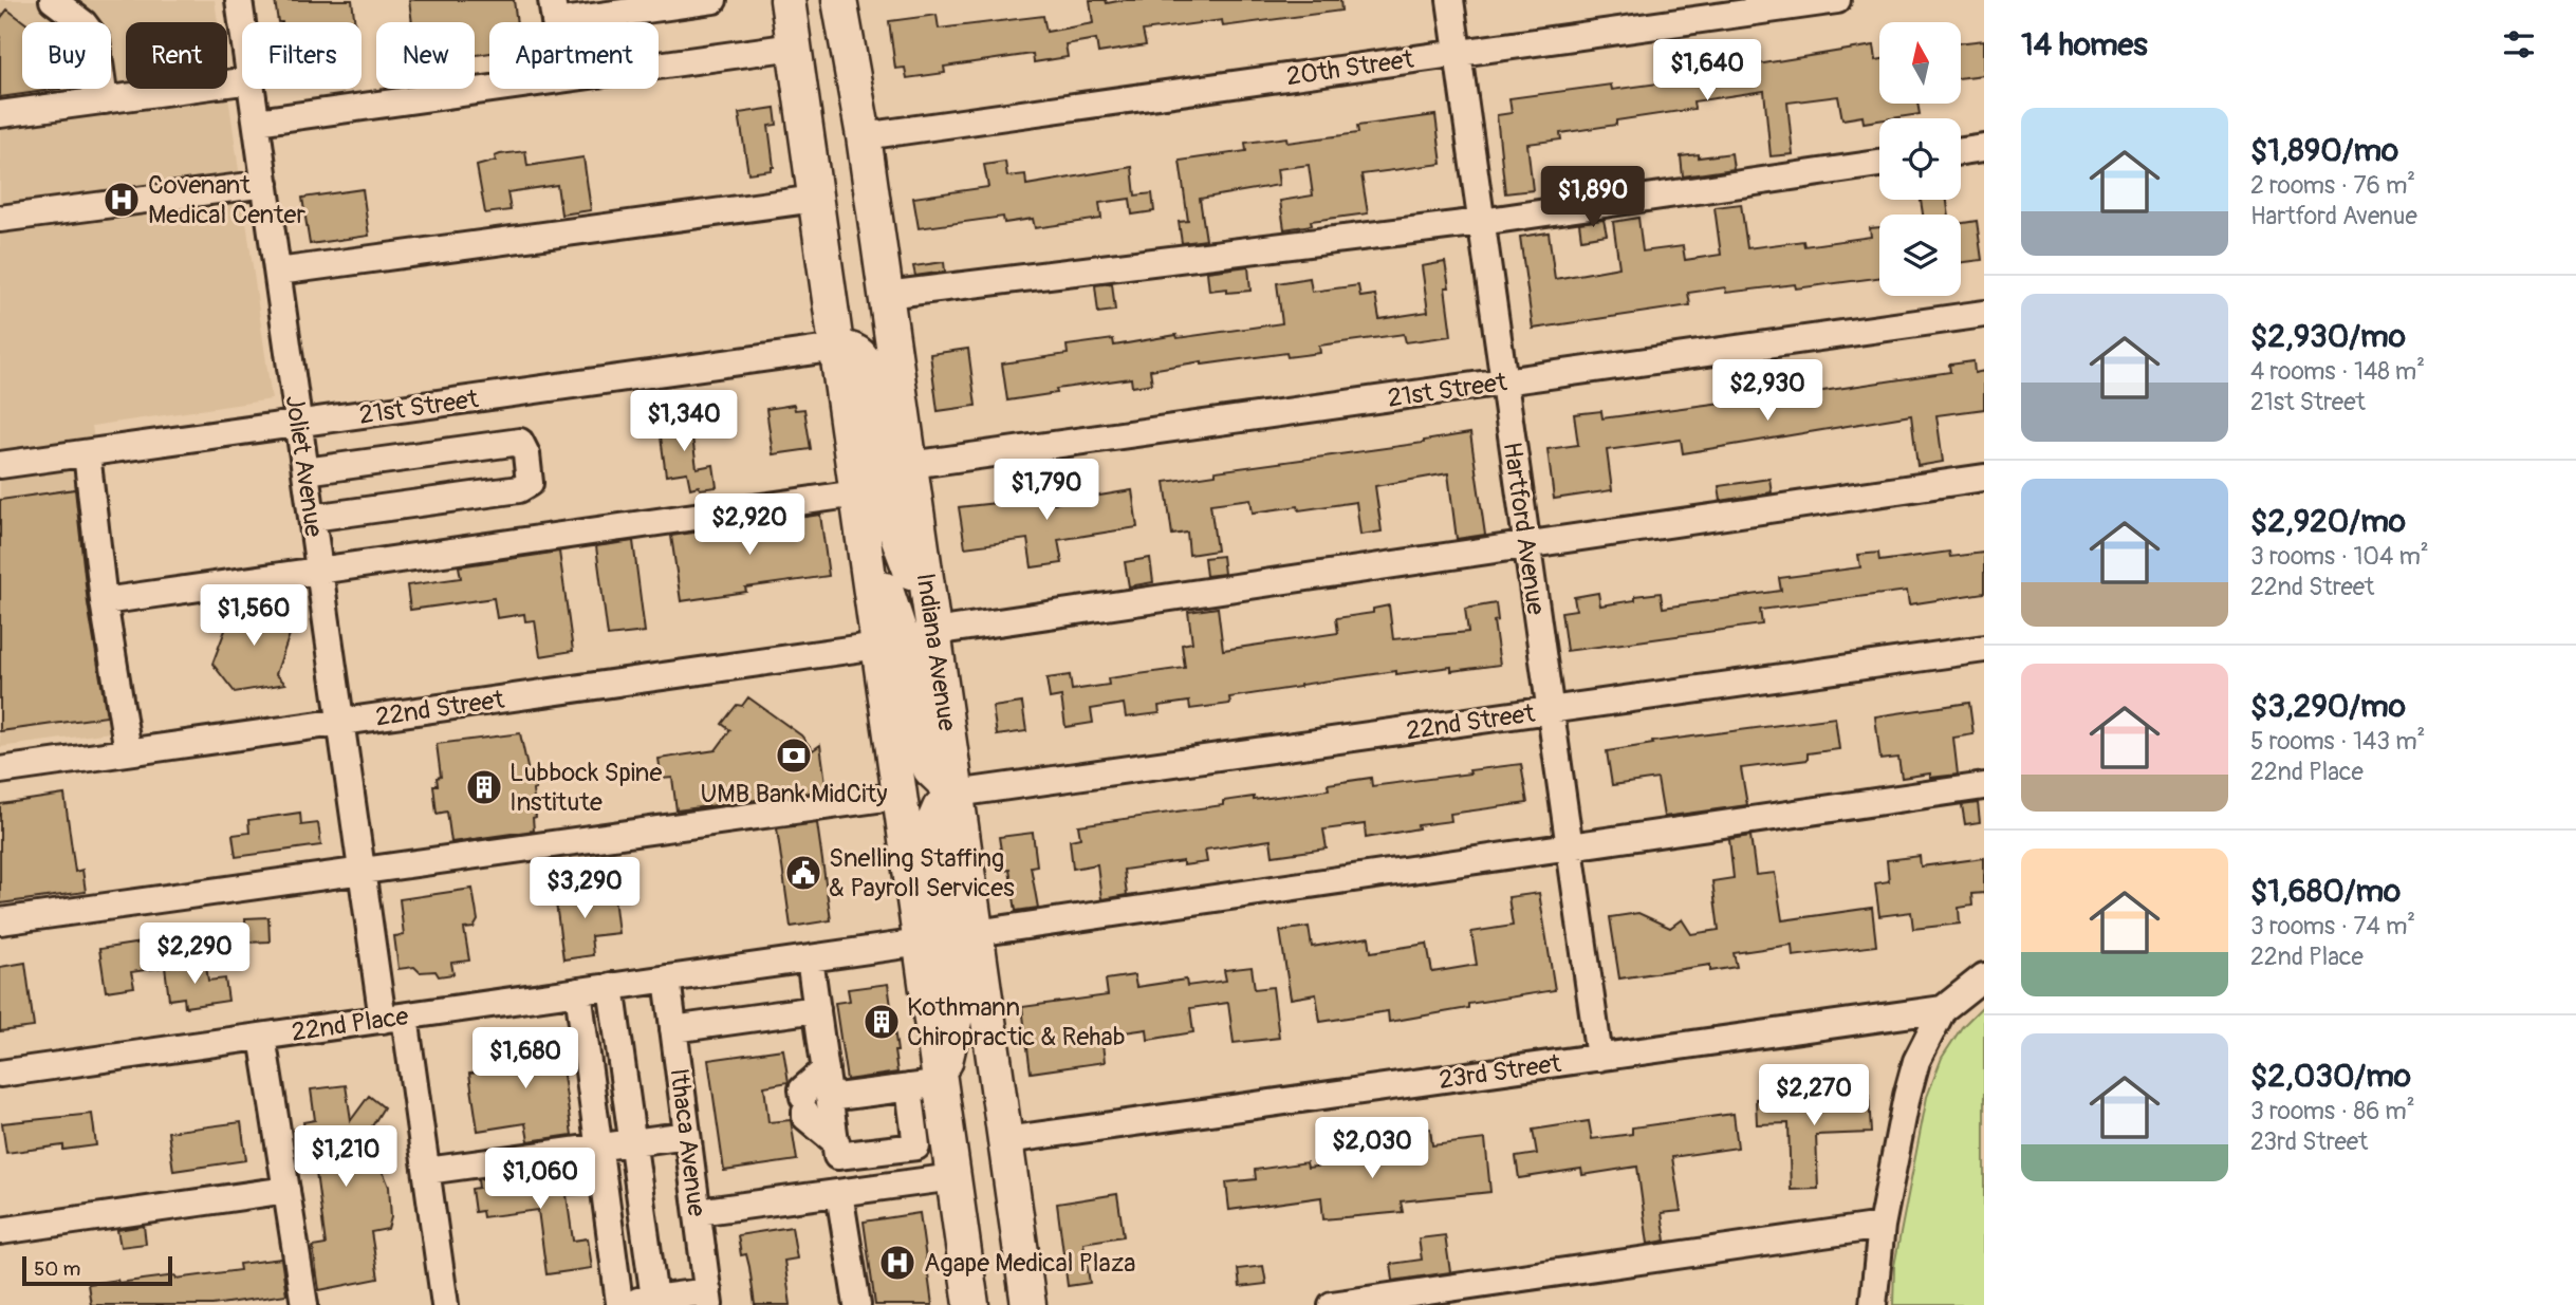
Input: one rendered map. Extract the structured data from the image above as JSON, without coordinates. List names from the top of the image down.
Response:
{
  "streets": {
    "main road": ["Indiana Avenue"],
    "street": [
      "20th Street",
      "21st Street",
      "Joliet Avenue",
      "Hartford Avenue",
      "22nd Street",
      "22nd Place",
      "23rd Street",
      "Ithaca Avenue"
    ]
  },
  "crossings": [
    ["20th Street", "Hartford Avenue"],
    ["20th Street", "Indiana Avenue"],
    ["21st Street", "Joliet Avenue"],
    ["21st Street", "Hartford Avenue"],
    ["21st Street", "Indiana Avenue"],
    ["Joliet Avenue", "22nd Street"],
    ["Joliet Avenue", "22nd Place"],
    ["Hartford Avenue", "22nd Street"],
    ["Hartford Avenue", "23rd Street"],
    ["Indiana Avenue", "22nd Street"],
    ["Indiana Avenue", "23rd Street"],
    ["22nd Place", "Ithaca Avenue"]
  ],
  "places": {
    "hospital": ["Covenant Medical Center", "Agape Medical Plaza"],
    "bank": ["UMB Bank MidCity"],
    "building": ["Lubbock Spine Institute", "Kothmann Chiropractic & Rehab"],
    "public building": ["Snelling Staffing & Payroll Services"]
  },
  "scale_bar": "50 m",
  "north": "top",
  "page": {
    "heading": "14 homes",
    "chip": [
      "Buy",
      "Rent",
      "Filters",
      "New",
      "Apartment"
    ],
    "price": [
      "$1,640",
      "$1,890",
      "$2,930",
      "$1,340",
      "$1,790",
      "$2,920",
      "$1,560",
      "$3,290",
      "$2,290",
      "$1,680",
      "$2,270",
      "$2,030",
      "$1,210",
      "$1,060"
    ],
    "list": [
      {
        "name": "$1,890/mo",
        "note": "2 rooms · 76 m² · Hartford Avenue"
      },
      {
        "name": "$2,930/mo",
        "note": "4 rooms · 148 m² · 21st Street"
      },
      {
        "name": "$2,920/mo",
        "note": "3 rooms · 104 m² · 22nd Street"
      },
      {
        "name": "$3,290/mo",
        "note": "5 rooms · 143 m² · 22nd Place"
      },
      {
        "name": "$1,680/mo",
        "note": "3 rooms · 74 m² · 22nd Place"
      },
      {
        "name": "$2,030/mo",
        "note": "3 rooms · 86 m² · 23rd Street"
      }
    ],
    "scale": "50 m"
  }
}
